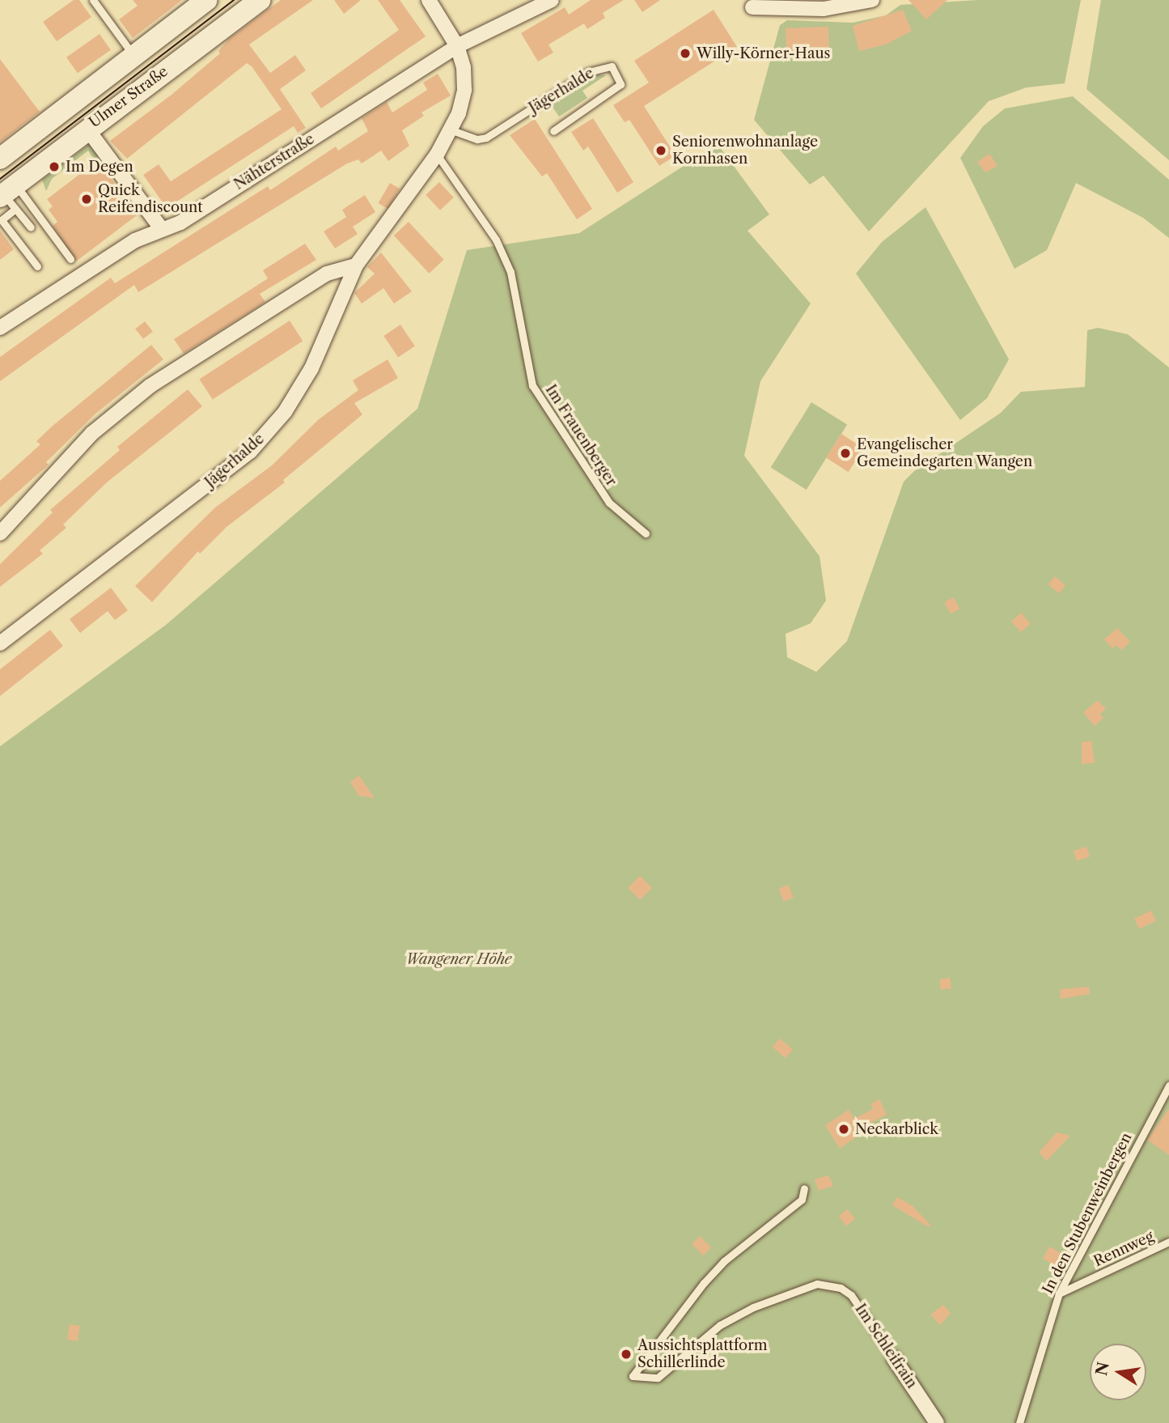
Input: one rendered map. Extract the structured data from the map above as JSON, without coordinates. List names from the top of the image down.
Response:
{
  "streets": {
    "street": [
      "Jägerhalde",
      "Ulmer Straße",
      "Nähterstraße",
      "Im Schleifrain"
    ],
    "lane": ["Im Frauenberger", "In den Stubenweinbergen", "Rennweg"]
  },
  "crossings": [
    ["Jägerhalde", "Nähterstraße"],
    ["Jägerhalde", "Im Frauenberger"],
    ["In den Stubenweinbergen", "Rennweg"]
  ],
  "parks": ["Wangener Höhe"],
  "places": [
    "Willy-Körner-Haus",
    "Seniorenwohnanlage Kornhasen",
    "Im Degen",
    "Quick Reifendiscount",
    "Evangelischer Gemeindegarten Wangen",
    "Neckarblick",
    "Aussichtsplattform Schillerlinde"
  ],
  "north": "left"
}
